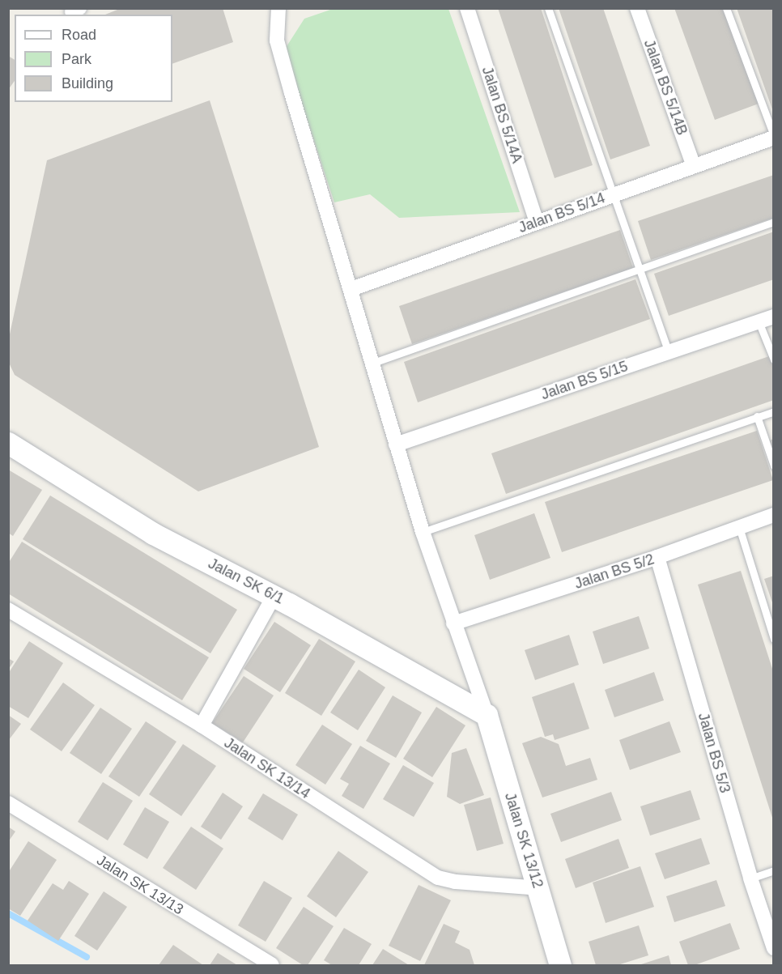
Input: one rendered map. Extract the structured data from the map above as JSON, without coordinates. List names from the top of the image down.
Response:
{
  "streets": {
    "street": [
      "Jalan BS 5/14B",
      "Jalan BS 5/14A",
      "Jalan BS 5/14",
      "Jalan BS 5/15",
      "Jalan BS 5/2",
      "Jalan SK 6/1",
      "Jalan BS 5/3",
      "Jalan SK 13/14",
      "Jalan SK 13/12",
      "Jalan SK 13/13"
    ]
  },
  "crossings": [
    ["Jalan BS 5/14B", "Jalan BS 5/14"],
    ["Jalan BS 5/14A", "Jalan BS 5/14"],
    ["Jalan BS 5/2", "Jalan BS 5/3"],
    ["Jalan SK 6/1", "Jalan SK 13/12"],
    ["Jalan SK 13/14", "Jalan SK 13/12"]
  ],
  "legend": ["Road", "Park", "Building"]
}
